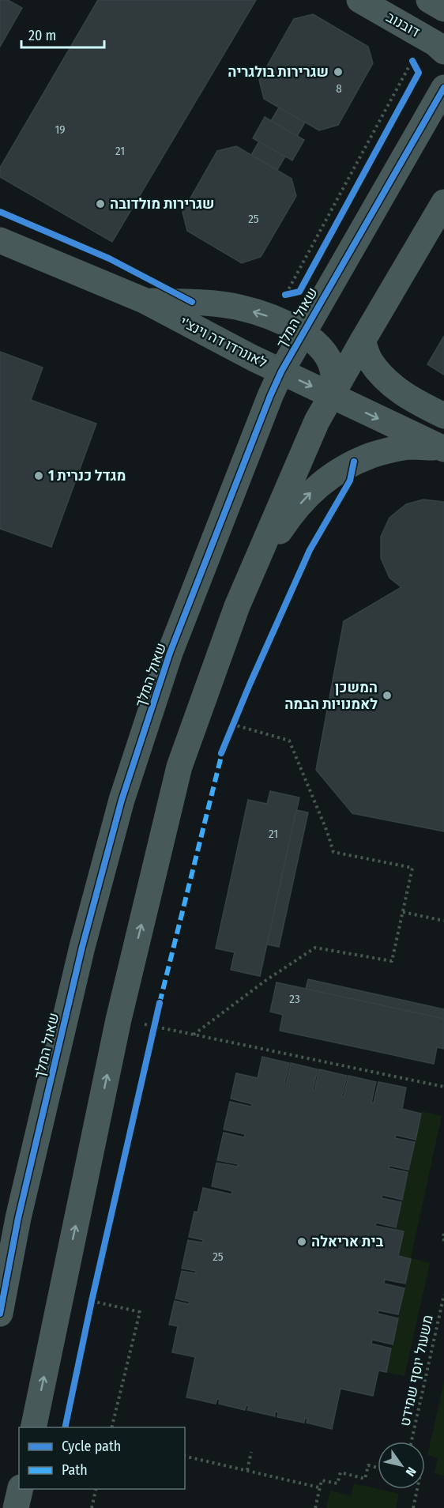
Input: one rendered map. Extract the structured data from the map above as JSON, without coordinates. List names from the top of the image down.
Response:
{
  "streets": {
    "street": ["דובנוב", "שאול המלך", "לאונרדו דה וינצ'י"],
    "path": ["משעול יוסף שמידט"]
  },
  "crossings": [
    ["שאול המלך", "לאונרדו דה וינצ'י"]
  ],
  "places": [
    "שגרירות בולגריה",
    "שגרירות מולדובה",
    "מגדל כנרית 1",
    "המשכן לאמנויות הבמה",
    "בית אריאלה"
  ],
  "house_numbers": [
    "8",
    "19",
    "21",
    "25",
    "21",
    "23",
    "25"
  ],
  "legend": ["Cycle path", "Path"],
  "scale_bar": "20 m",
  "north": "bottom right"
}
